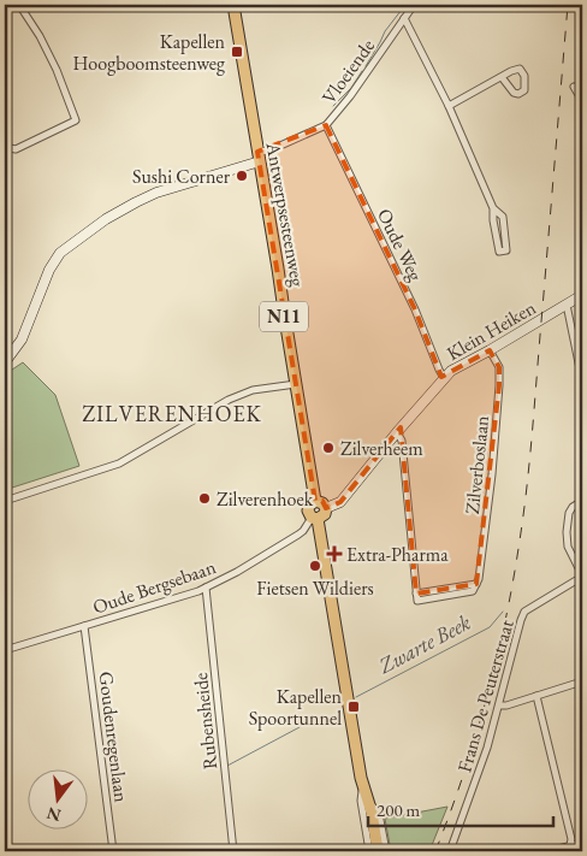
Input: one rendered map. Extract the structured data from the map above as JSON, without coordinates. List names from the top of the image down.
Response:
{
  "streets": {
    "main road": ["Antwerpsesteenweg", "N11"],
    "street": [
      "Vloeiende",
      "Oude Weg",
      "Klein Heiken",
      "Zilverboslaan",
      "Oude Bergsebaan",
      "Frans De Peuterstraat",
      "Rubensheide",
      "Goudenregenlaan"
    ]
  },
  "crossings": [
    ["Vloeiende", "Antwerpsesteenweg"],
    ["Vloeiende", "Oude Weg"],
    ["Antwerpsesteenweg", "N11"],
    ["Antwerpsesteenweg", "Klein Heiken"],
    ["Antwerpsesteenweg", "Oude Bergsebaan"],
    ["Oude Weg", "Klein Heiken"],
    ["N11", "Klein Heiken"],
    ["N11", "Oude Bergsebaan"],
    ["Klein Heiken", "Zilverboslaan"],
    ["Klein Heiken", "Oude Bergsebaan"],
    ["Oude Bergsebaan", "Rubensheide"],
    ["Oude Bergsebaan", "Goudenregenlaan"]
  ],
  "districts": ["ZILVERENHOEK"],
  "water": ["Zwarte Beek"],
  "places": {
    "transit": ["Kapellen Hoogboomsteenweg", "Kapellen Spoortunnel"],
    "other": [
      "Sushi Corner",
      "Zilverheem",
      "Zilverenhoek",
      "Fietsen Wildiers"
    ],
    "health": ["Extra-Pharma"]
  },
  "scale_bar": "200 m",
  "north": "bottom"
}
